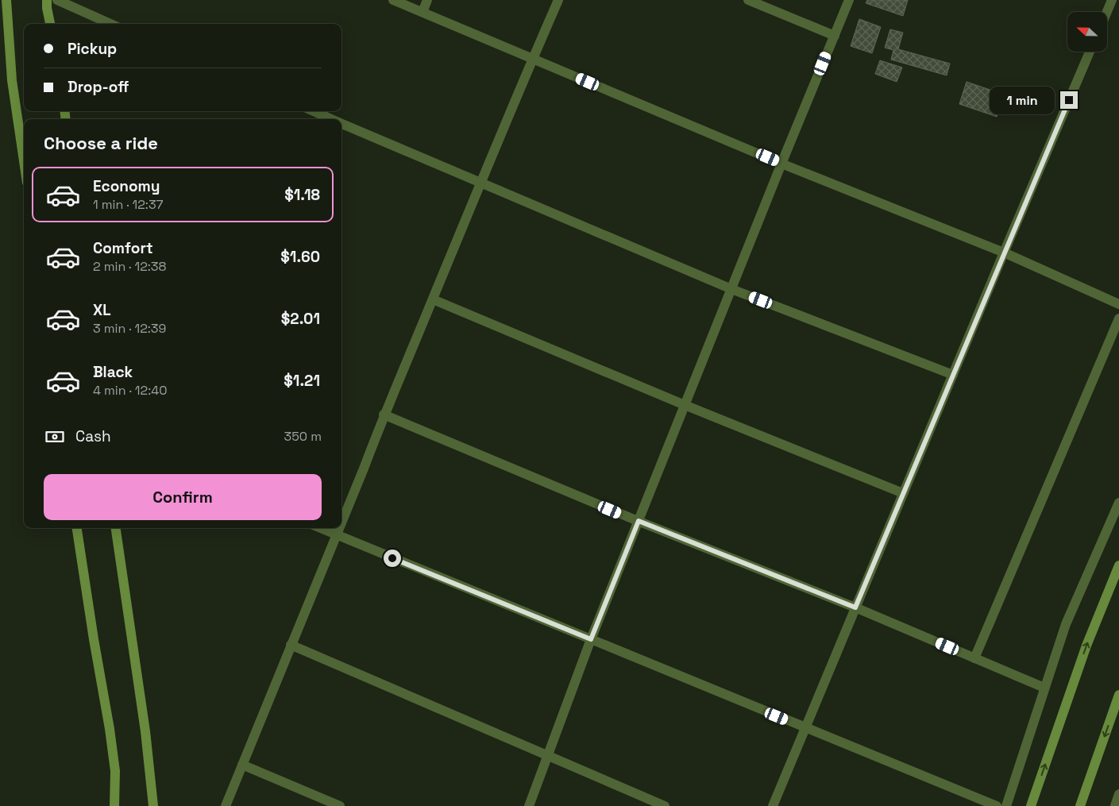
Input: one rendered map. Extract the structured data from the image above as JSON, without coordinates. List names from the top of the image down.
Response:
{
  "north": "left",
  "page": {
    "banner": ["Pickup", "Drop-off"],
    "bubble": "1 min",
    "heading": "Choose a ride",
    "list": [
      {
        "name": "Economy",
        "note": "1 min · 12:37",
        "value": "$1.18"
      },
      {
        "name": "Comfort",
        "note": "2 min · 12:38",
        "value": "$1.60"
      },
      {
        "name": "XL",
        "note": "3 min · 12:39",
        "value": "$2.01"
      },
      {
        "name": "Black",
        "note": "4 min · 12:40",
        "value": "$1.21"
      }
    ],
    "pay": ["Cash", "350 m"],
    "buttons": "Confirm"
  }
}
